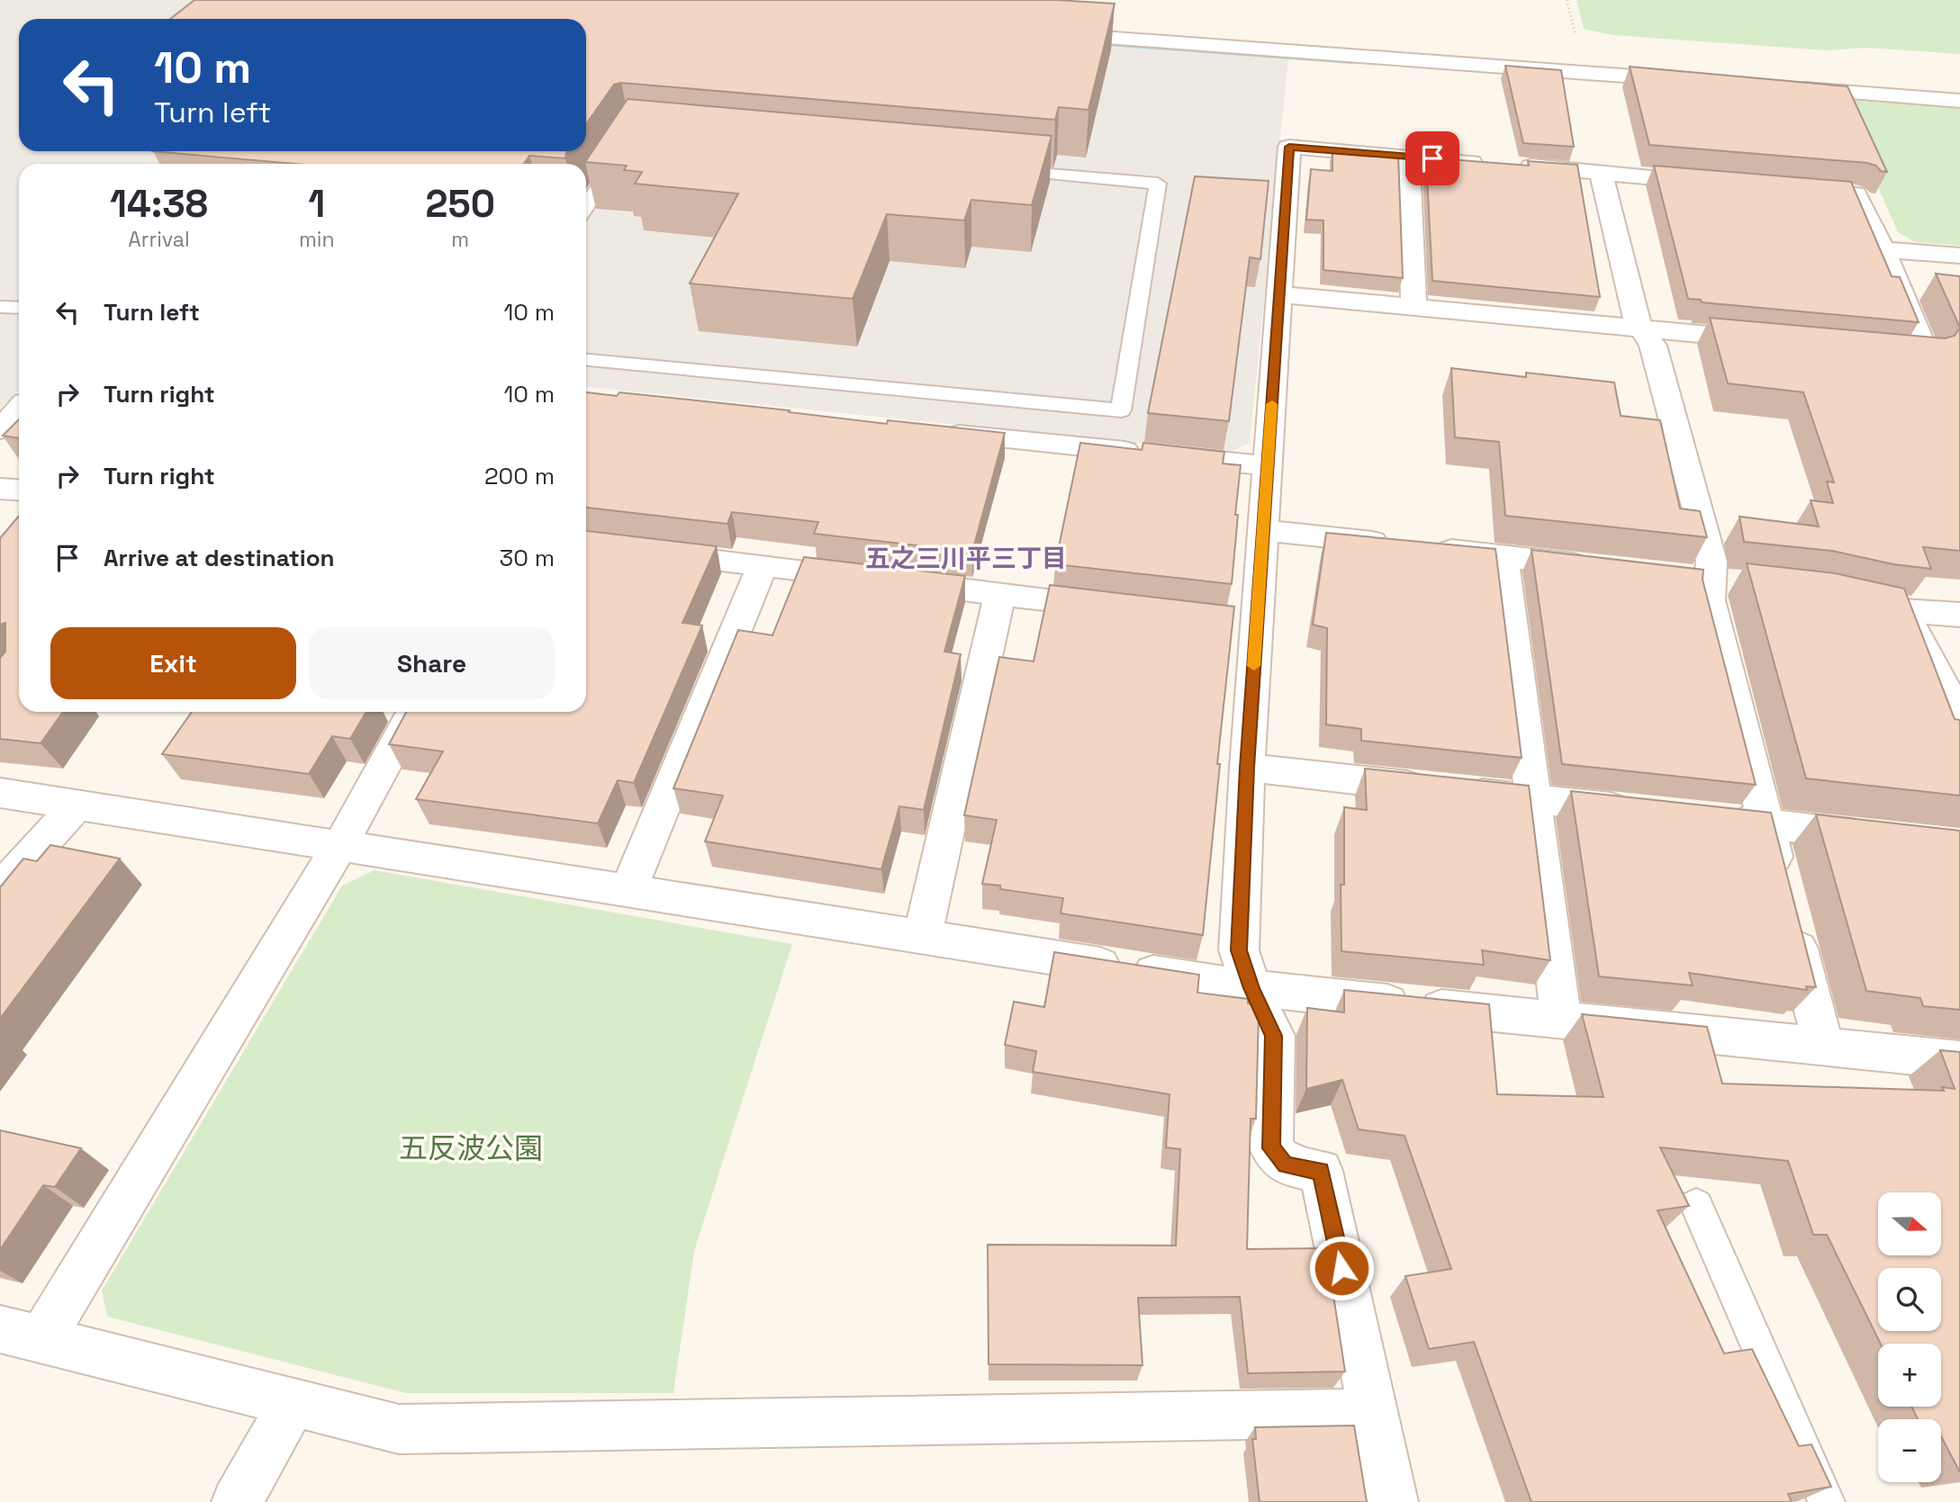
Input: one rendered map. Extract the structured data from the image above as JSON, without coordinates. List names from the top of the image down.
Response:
{
  "districts": ["五之三川平三丁目"],
  "parks": ["五反波公園"],
  "north": "right",
  "page": {
    "turn": ["10 m", "Turn left"],
    "eta": [
      "14:38",
      "Arrival",
      "1",
      "min",
      "250",
      "m"
    ],
    "list": [
      {
        "name": "Turn left",
        "value": "10 m"
      },
      {
        "name": "Turn right",
        "value": "10 m"
      },
      {
        "name": "Turn right",
        "value": "200 m"
      },
      {
        "name": "Arrive at destination",
        "value": "30 m"
      }
    ],
    "buttons": ["Exit", "Share"],
    "map_buttons": ["+", "−"]
  }
}
